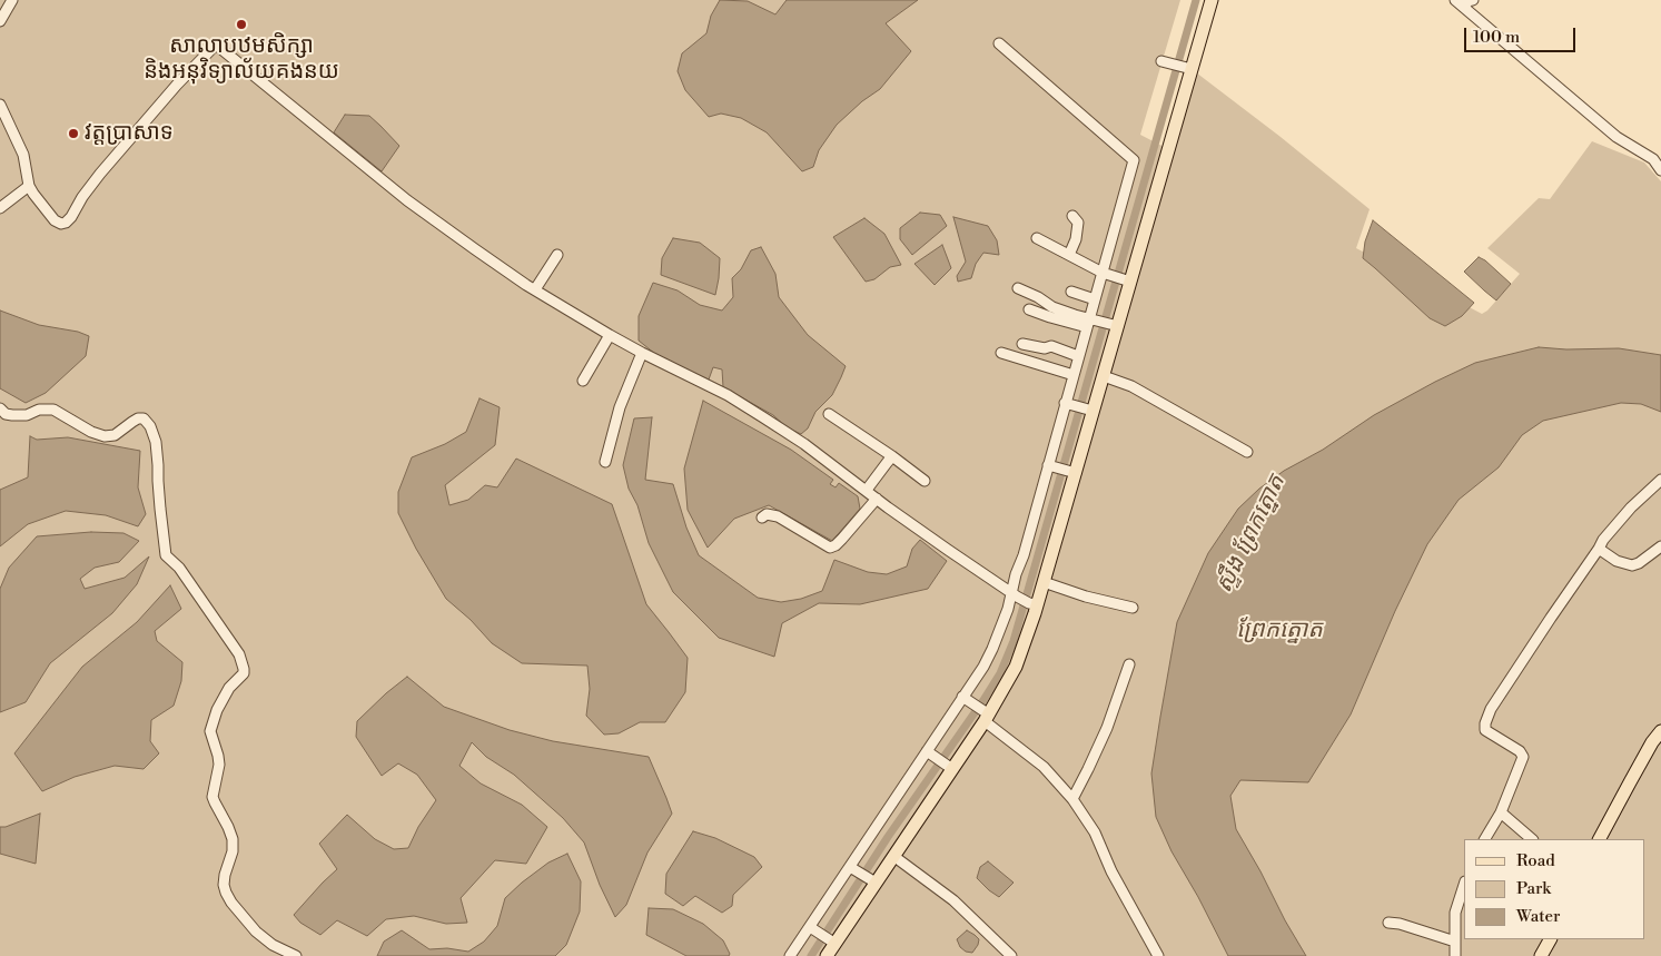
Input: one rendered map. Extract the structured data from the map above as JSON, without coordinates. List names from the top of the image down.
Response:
{
  "water": ["ស្ទឹង ព្រែកត្នោត", "ព្រែកត្នោត"],
  "places": ["សាលាបឋមសិក្សា និងអនុវិទ្យាល័យគងនយ", "វត្តប្រាសាទ"],
  "legend": ["Road", "Park", "Water"],
  "scale_bar": "100 m"
}
